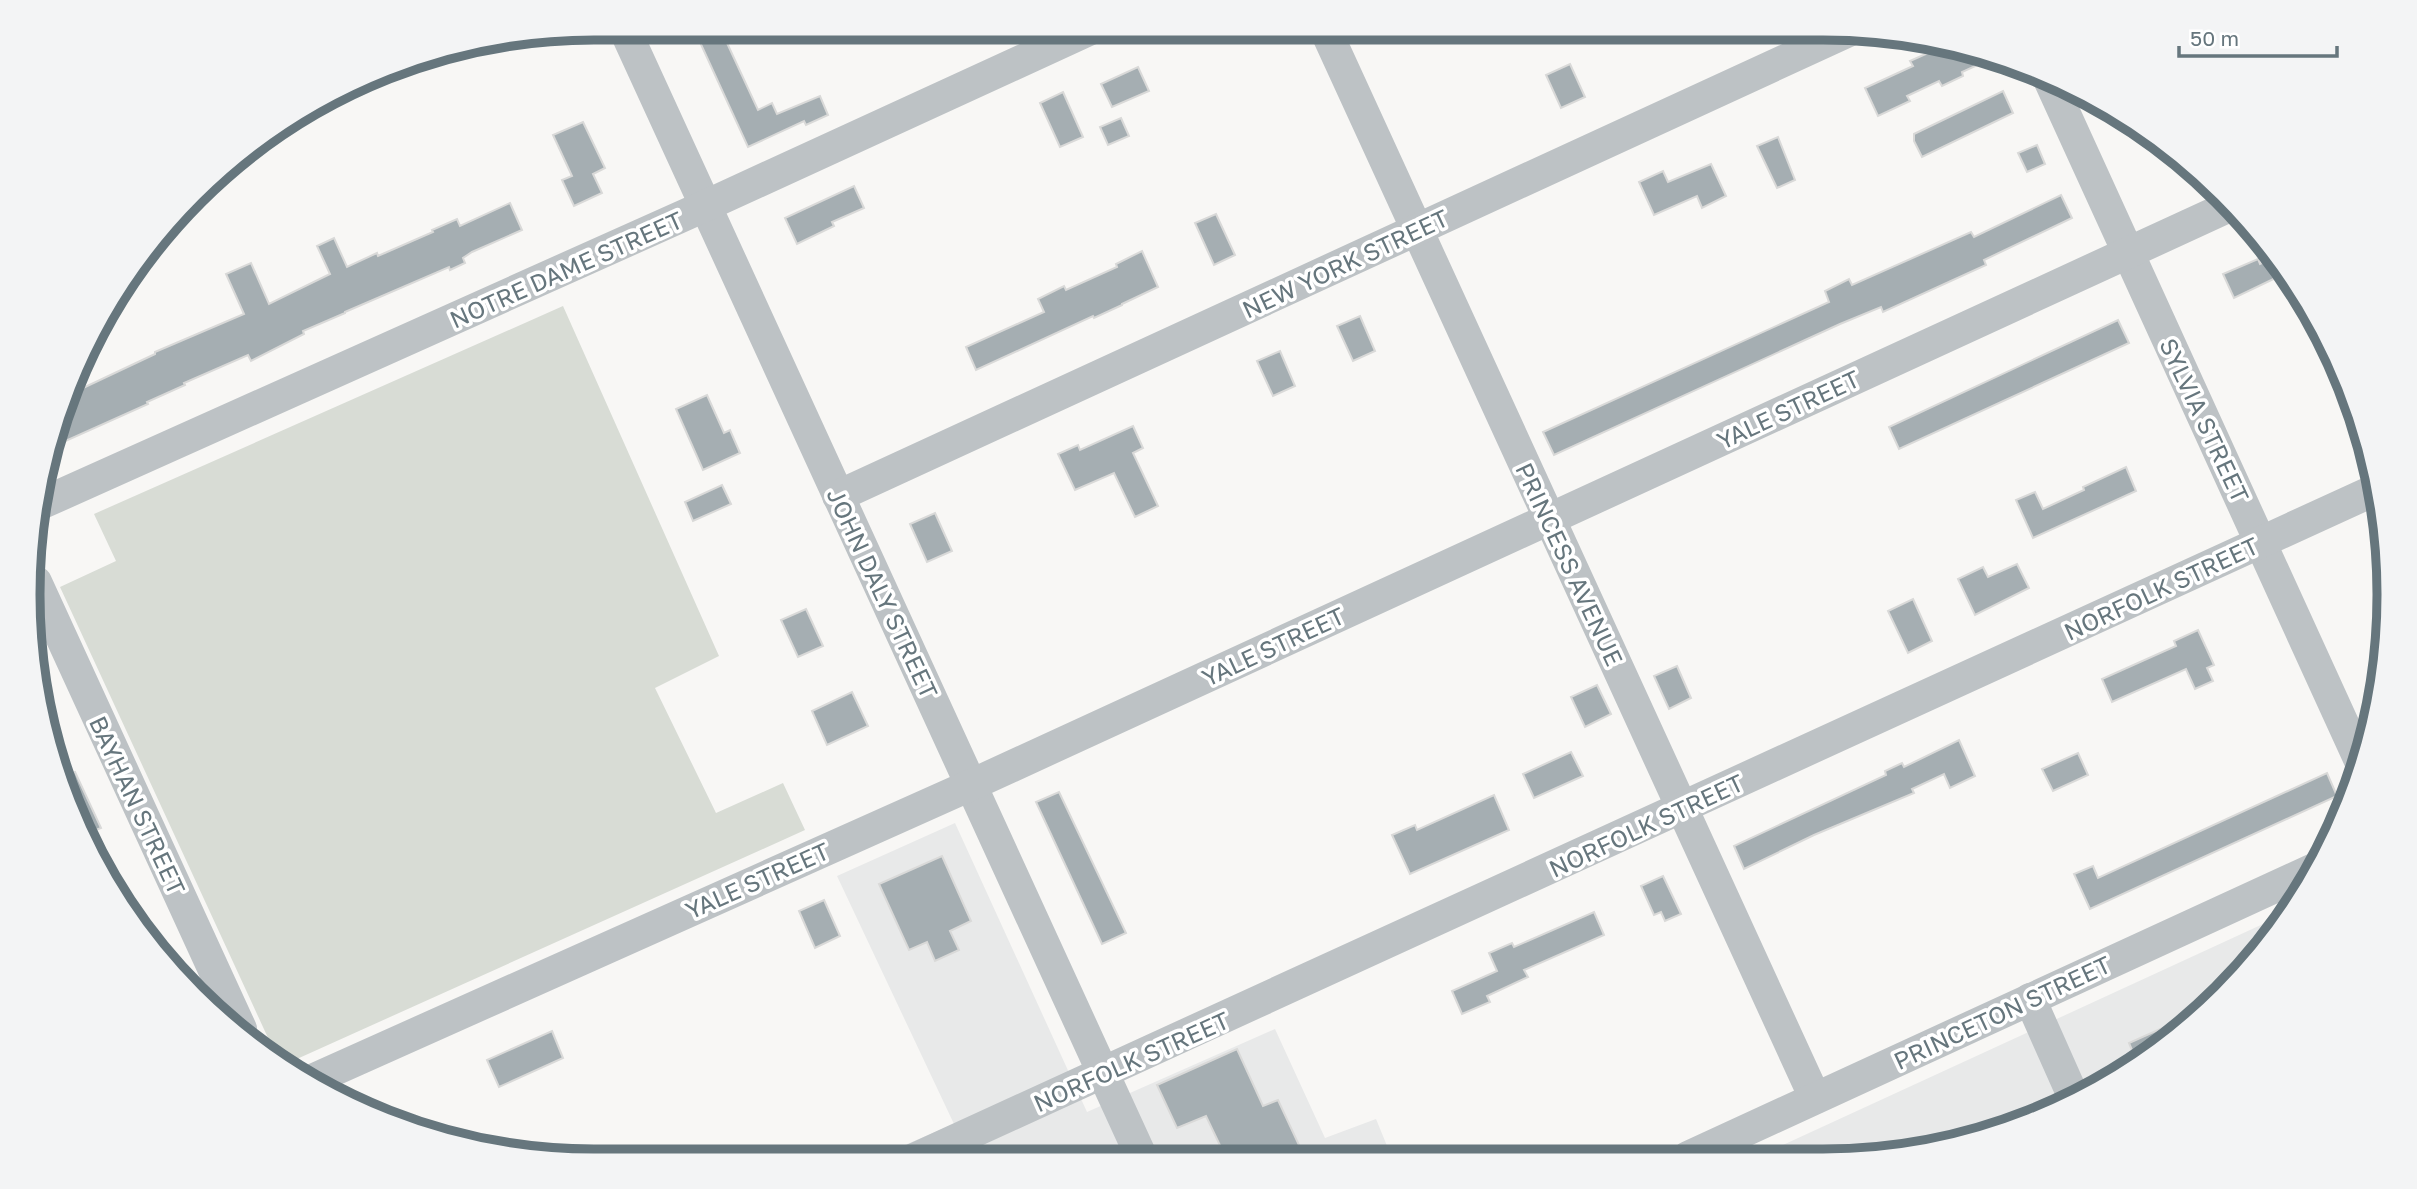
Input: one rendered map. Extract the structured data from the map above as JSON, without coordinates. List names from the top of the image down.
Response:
{
  "streets": {
    "street": [
      "NEW YORK STREET",
      "NOTRE DAME STREET",
      "YALE STREET",
      "SYLVIA STREET",
      "PRINCESS AVENUE",
      "NORFOLK STREET",
      "JOHN DALY STREET",
      "BAYHAN STREET",
      "PRINCETON STREET"
    ]
  },
  "crossings": [
    ["NEW YORK STREET", "PRINCESS AVENUE"],
    ["NEW YORK STREET", "JOHN DALY STREET"],
    ["NOTRE DAME STREET", "JOHN DALY STREET"],
    ["YALE STREET", "SYLVIA STREET"],
    ["YALE STREET", "PRINCESS AVENUE"],
    ["YALE STREET", "JOHN DALY STREET"],
    ["SYLVIA STREET", "NORFOLK STREET"],
    ["PRINCESS AVENUE", "NORFOLK STREET"],
    ["PRINCESS AVENUE", "PRINCETON STREET"],
    ["NORFOLK STREET", "JOHN DALY STREET"]
  ],
  "scale_bar": "50 m"
}
